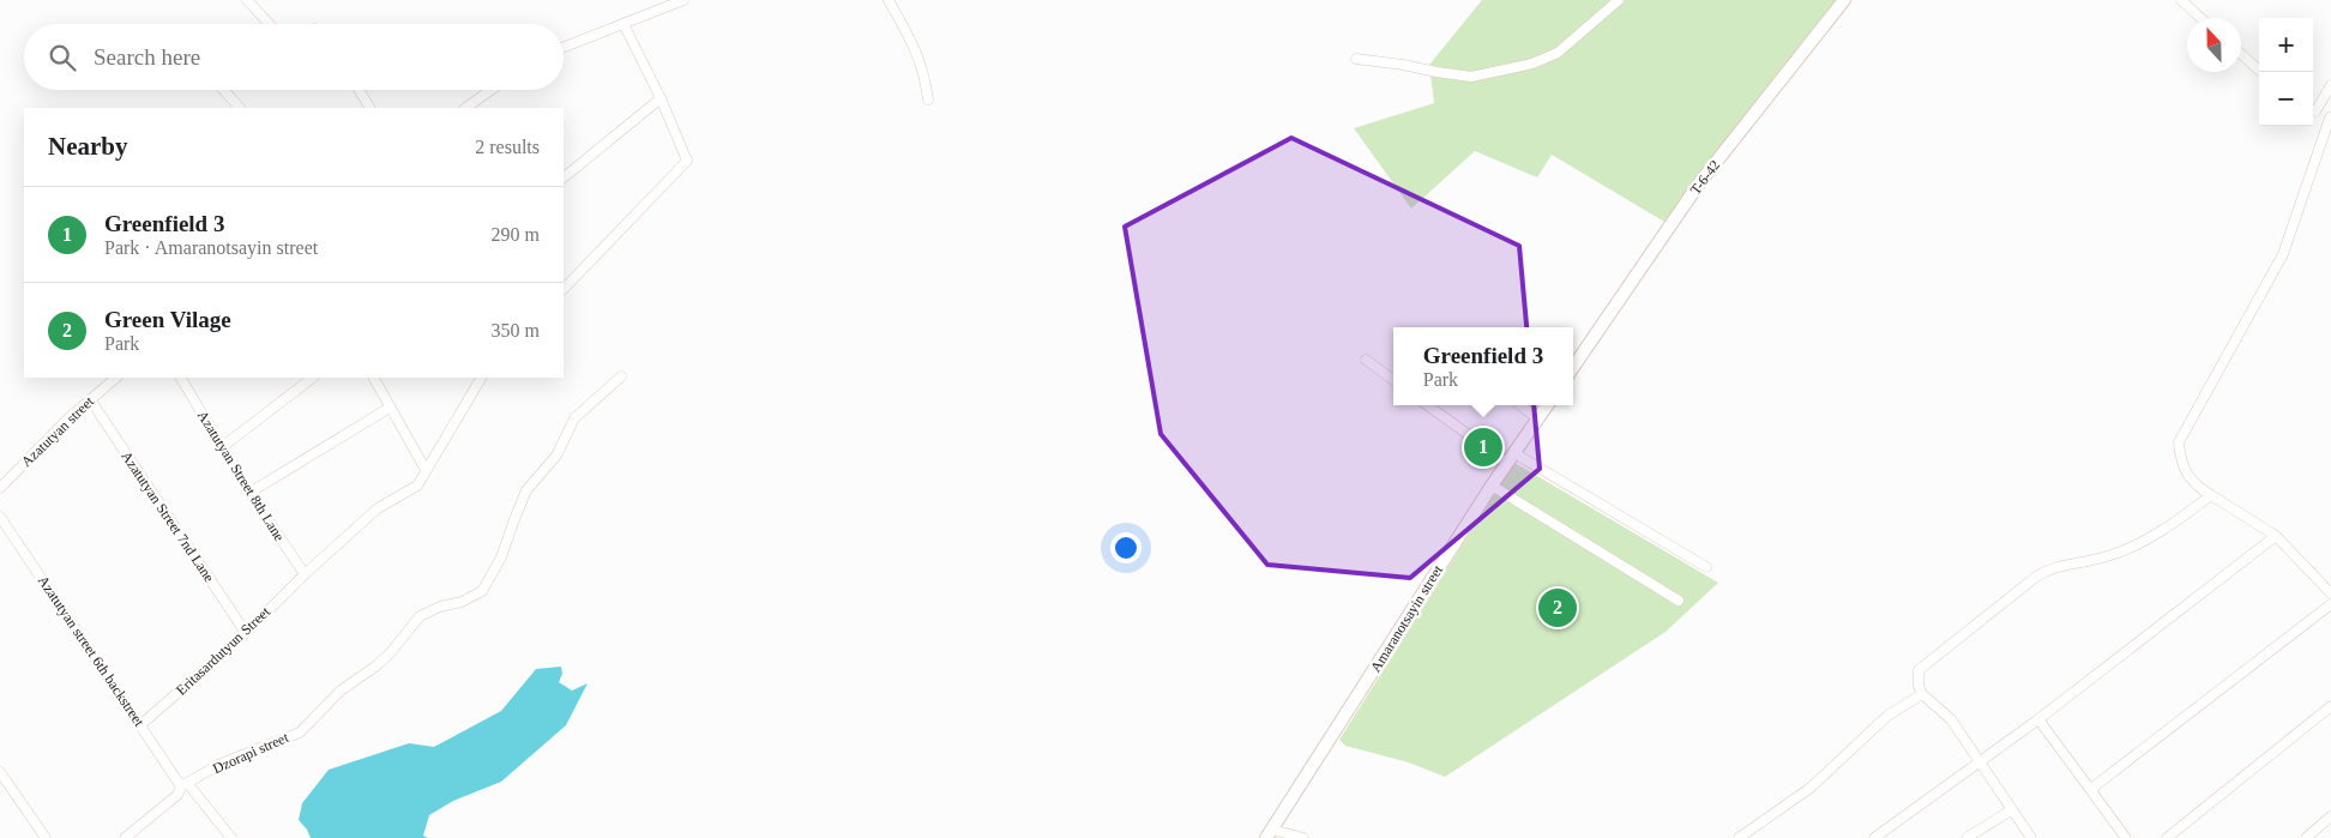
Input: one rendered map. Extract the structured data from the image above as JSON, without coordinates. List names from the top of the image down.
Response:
{
  "streets": {
    "main road": ["T-6-42", "Amaranotsayin street"],
    "street": [
      "Azatutyan street",
      "Azatutyan Street 8th Lane",
      "Azatutyan Street 7nd Lane",
      "Azatutyan street 6th backstreet",
      "Eritasardutyun Street",
      "Dzorapi street"
    ]
  },
  "crossings": [
    ["Azatutyan street", "Azatutyan Street 7nd Lane"],
    ["Azatutyan Street 8th Lane", "Eritasardutyun Street"],
    ["Azatutyan Street 7nd Lane", "Eritasardutyun Street"],
    ["Azatutyan street 6th backstreet", "Eritasardutyun Street"],
    ["Azatutyan street 6th backstreet", "Dzorapi street"]
  ],
  "north": "top",
  "page": {
    "map_buttons": ["+", "−"],
    "search": "Search here",
    "heading": ["Nearby", "2 results"],
    "list": [
      {
        "mark": "1",
        "name": "Greenfield 3",
        "note": "Park · Amaranotsayin street",
        "value": "290 m"
      },
      {
        "mark": "2",
        "name": "Green Vilage",
        "note": "Park",
        "value": "350 m"
      }
    ],
    "popup": ["Greenfield 3", "Park"],
    "pins": ["1", "2"]
  }
}
